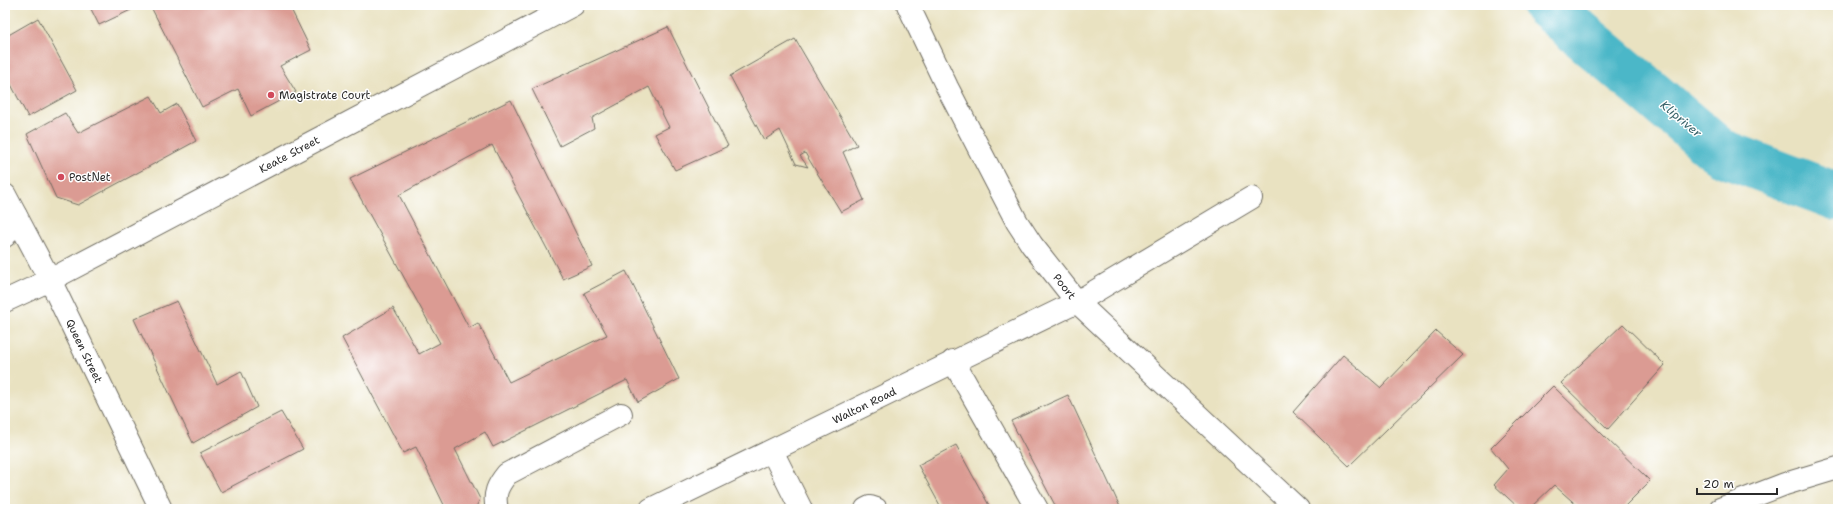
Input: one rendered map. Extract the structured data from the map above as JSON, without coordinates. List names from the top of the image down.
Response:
{
  "streets": {
    "street": [
      "Keate Street",
      "Poort",
      "Queen Street",
      "Walton Road"
    ]
  },
  "crossings": [
    ["Keate Street", "Queen Street"],
    ["Poort", "Walton Road"]
  ],
  "water": ["Klipriver"],
  "places": ["Magistrate Court", "PostNet"],
  "scale_bar": "20 m"
}
